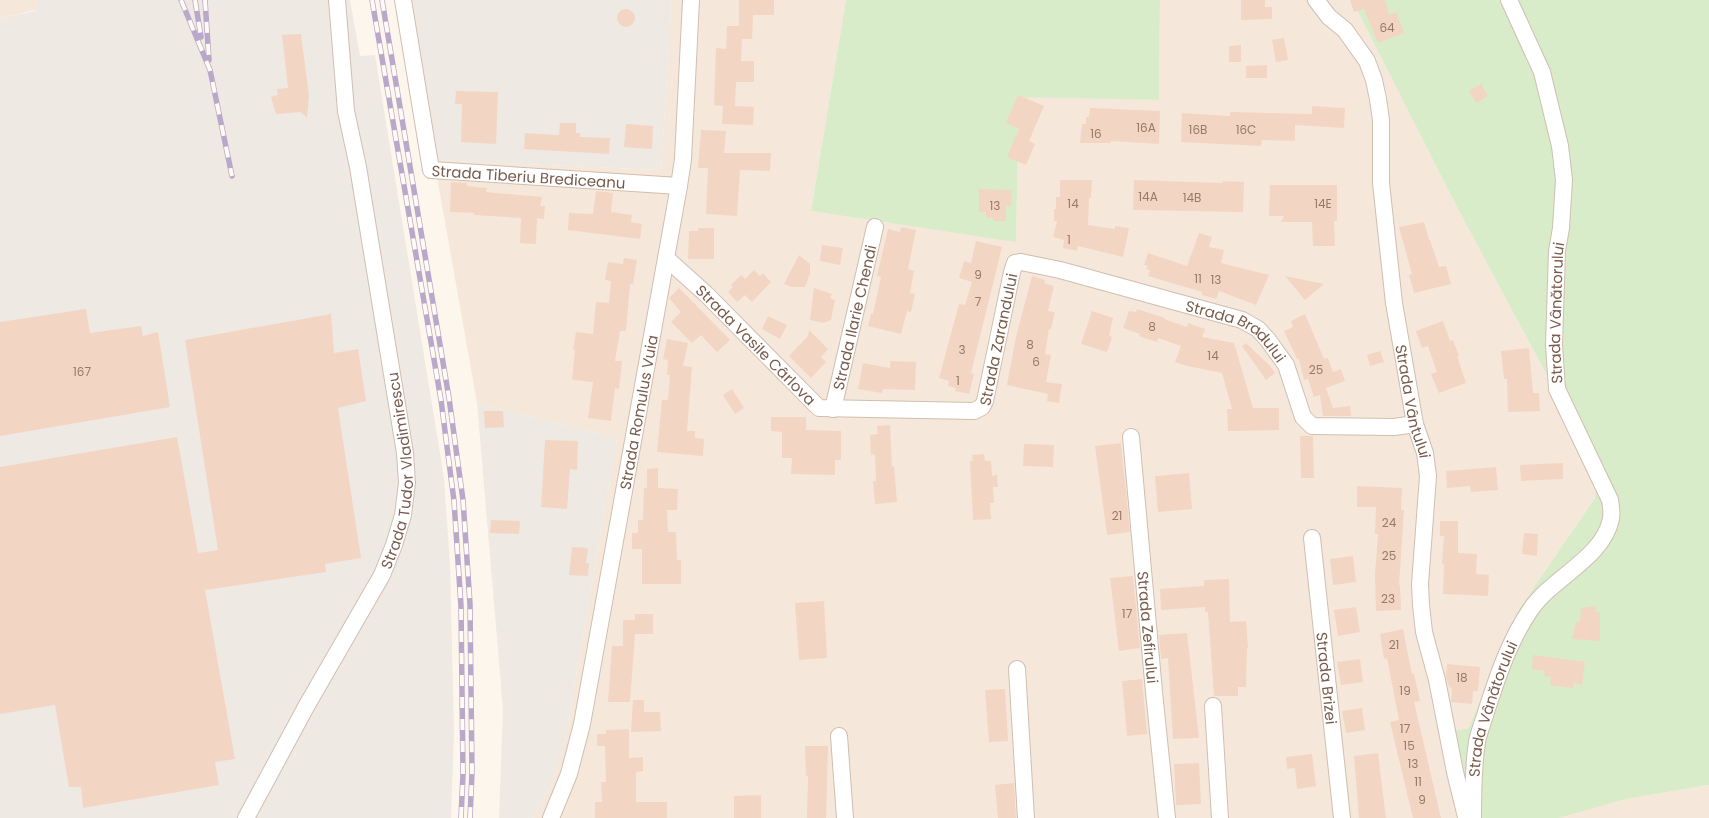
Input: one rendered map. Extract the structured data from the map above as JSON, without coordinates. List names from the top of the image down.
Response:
{
  "streets": {
    "street": [
      "Strada Tiberiu Brediceanu",
      "Strada Vânătorului",
      "Strada Ilarie Chendi",
      "Strada Bradului",
      "Strada Zarandului",
      "Strada Vasile Cârlova",
      "Strada Vântului",
      "Strada Romulus Vuia",
      "Strada Tudor Vladimirescu",
      "Strada Zefirului",
      "Strada Brizei"
    ]
  },
  "crossings": [
    ["Strada Tiberiu Brediceanu", "Strada Romulus Vuia"],
    ["Strada Ilarie Chendi", "Strada Vasile Cârlova"],
    ["Strada Bradului", "Strada Zarandului"],
    ["Strada Bradului", "Strada Vântului"],
    ["Strada Zarandului", "Strada Vasile Cârlova"],
    ["Strada Vasile Cârlova", "Strada Romulus Vuia"]
  ],
  "house_numbers": [
    "64",
    "16A",
    "16B",
    "16C",
    "16",
    "14A",
    "14B",
    "14",
    "14E",
    "13",
    "1",
    "9",
    "11",
    "13",
    "7",
    "8",
    "8",
    "3",
    "14",
    "6",
    "25",
    "167",
    "1",
    "21",
    "24",
    "25",
    "23",
    "17",
    "21",
    "18",
    "19",
    "17",
    "15",
    "13",
    "11",
    "9"
  ]
}
